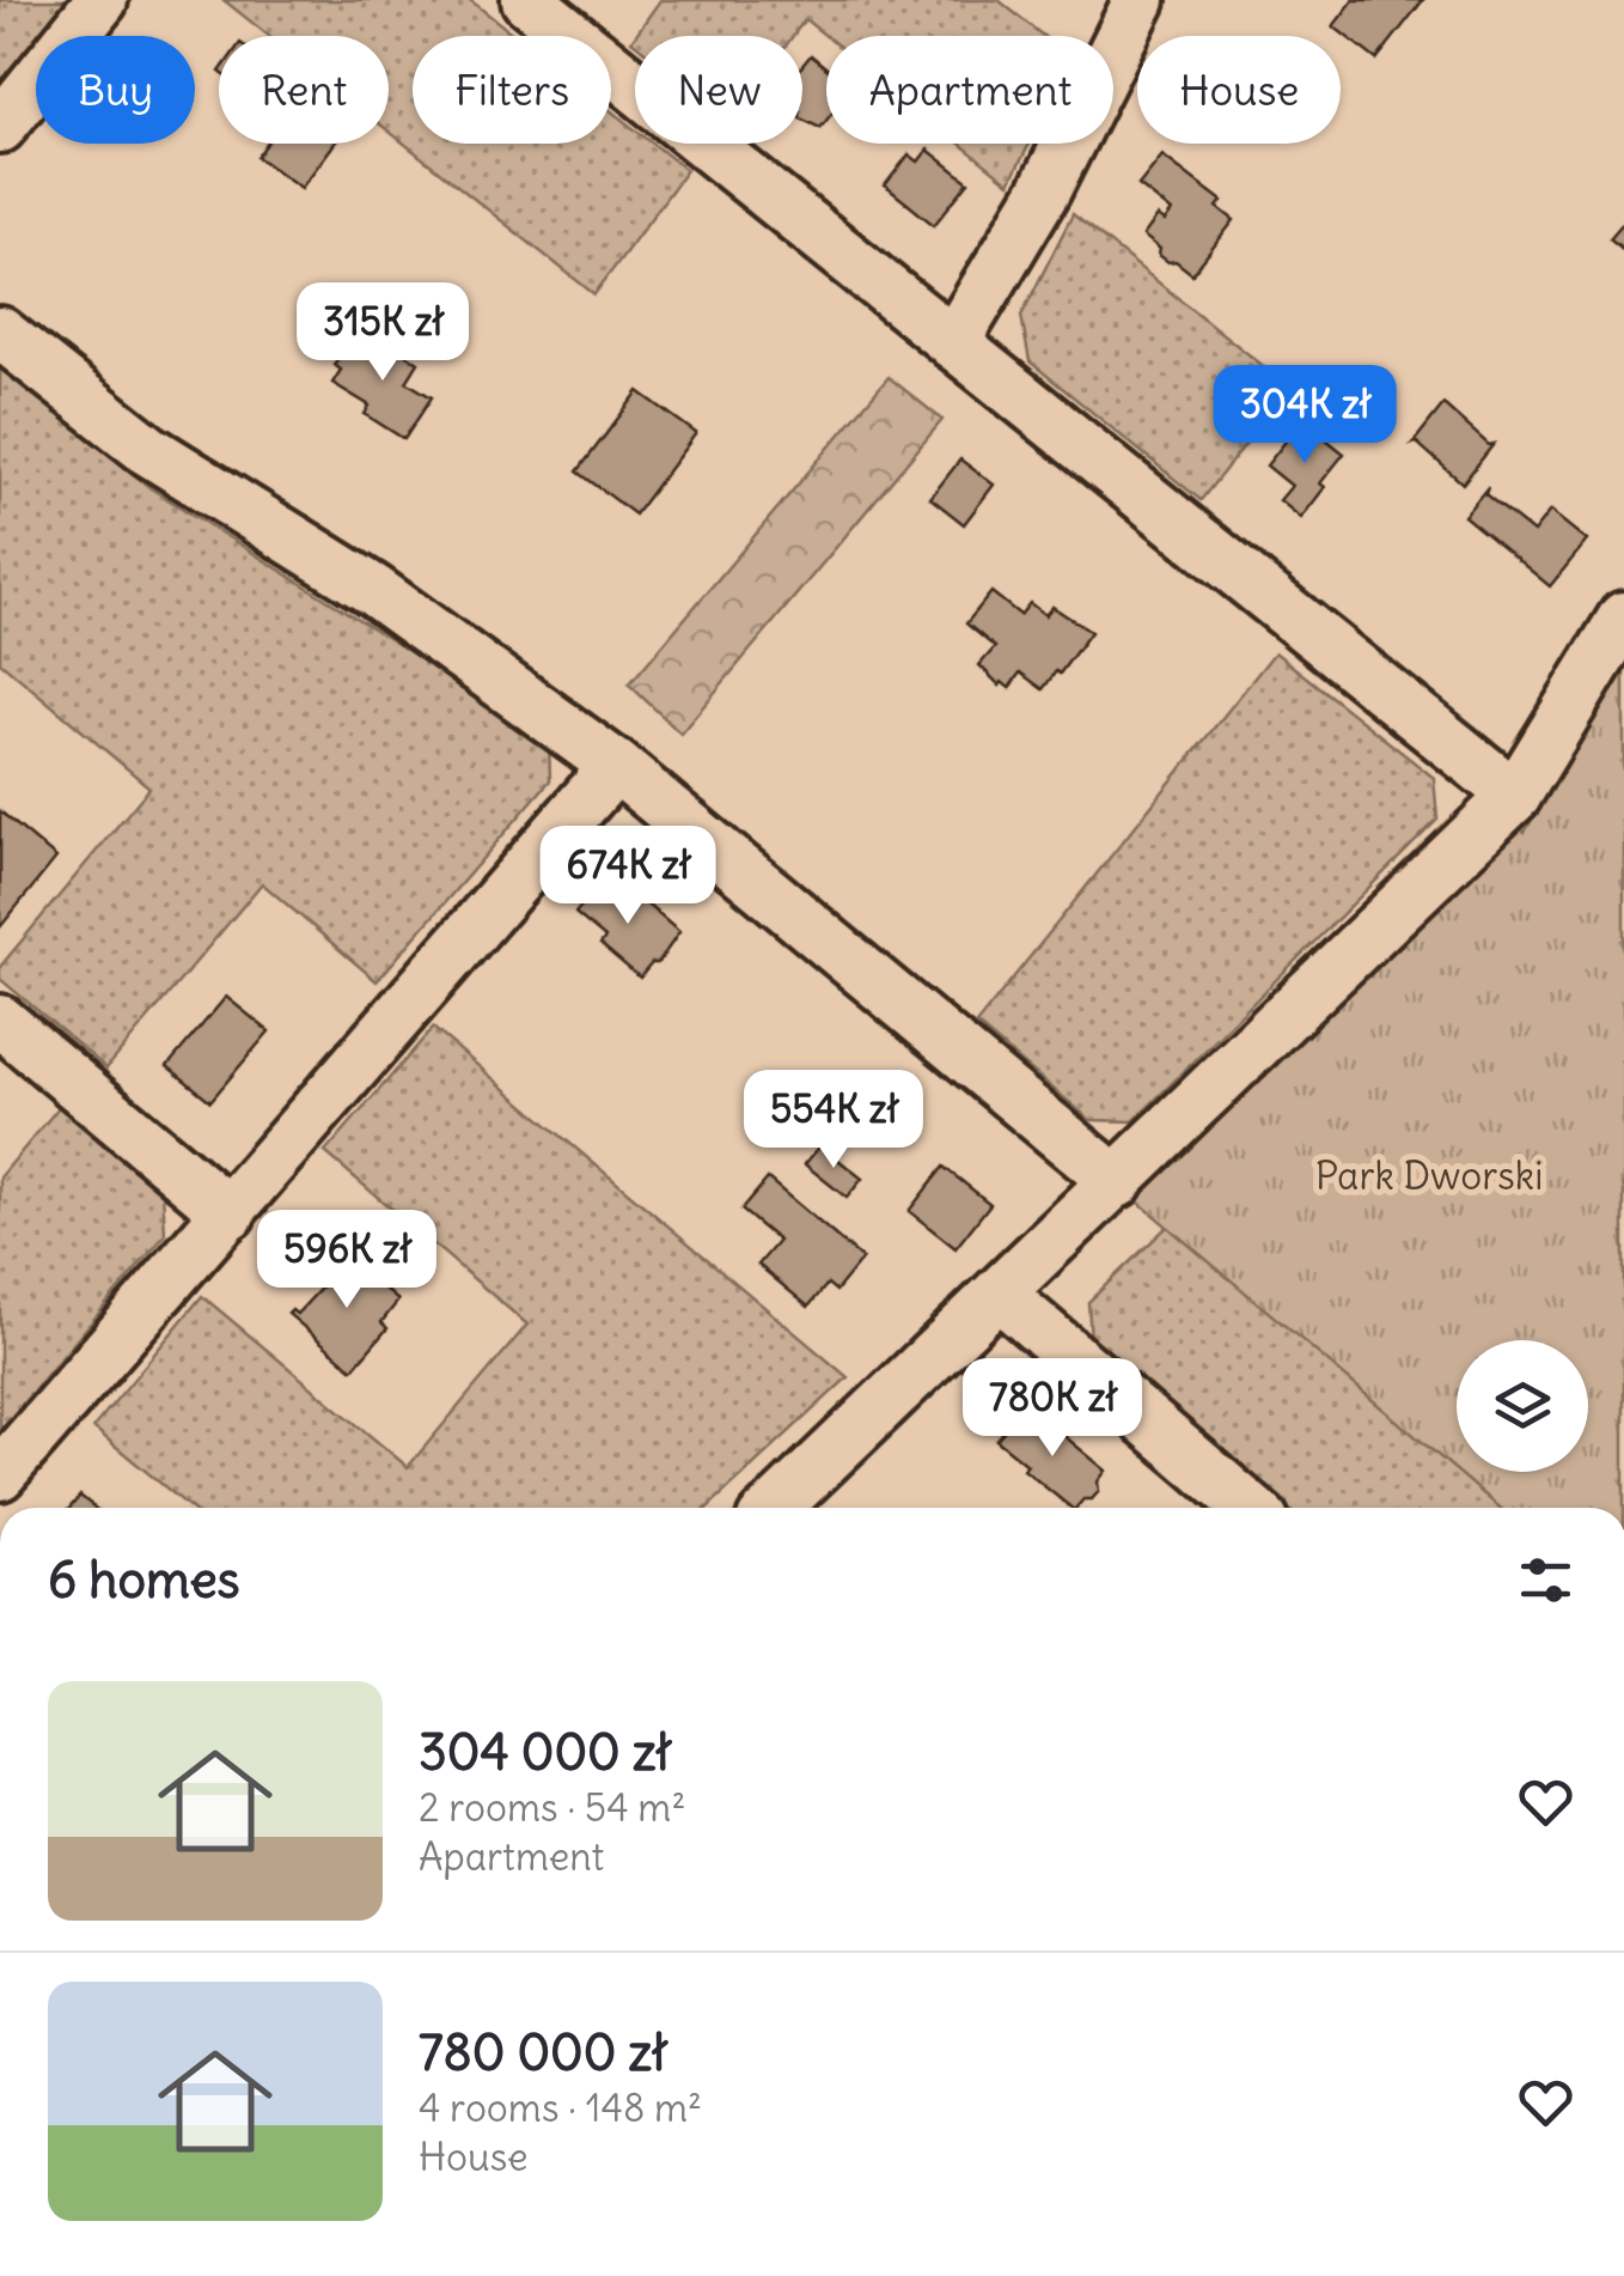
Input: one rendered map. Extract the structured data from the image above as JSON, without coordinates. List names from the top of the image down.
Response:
{
  "parks": ["Park Dworski"],
  "page": {
    "chip": [
      "Buy",
      "Rent",
      "Filters",
      "New",
      "Apartment",
      "House"
    ],
    "price": [
      "315K zł",
      "304K zł",
      "674K zł",
      "554K zł",
      "596K zł",
      "780K zł"
    ],
    "heading": "6 homes",
    "list": [
      {
        "name": "304 000 zł",
        "note": "2 rooms · 54 m² · Apartment"
      },
      {
        "name": "780 000 zł",
        "note": "4 rooms · 148 m² · House"
      }
    ]
  }
}
